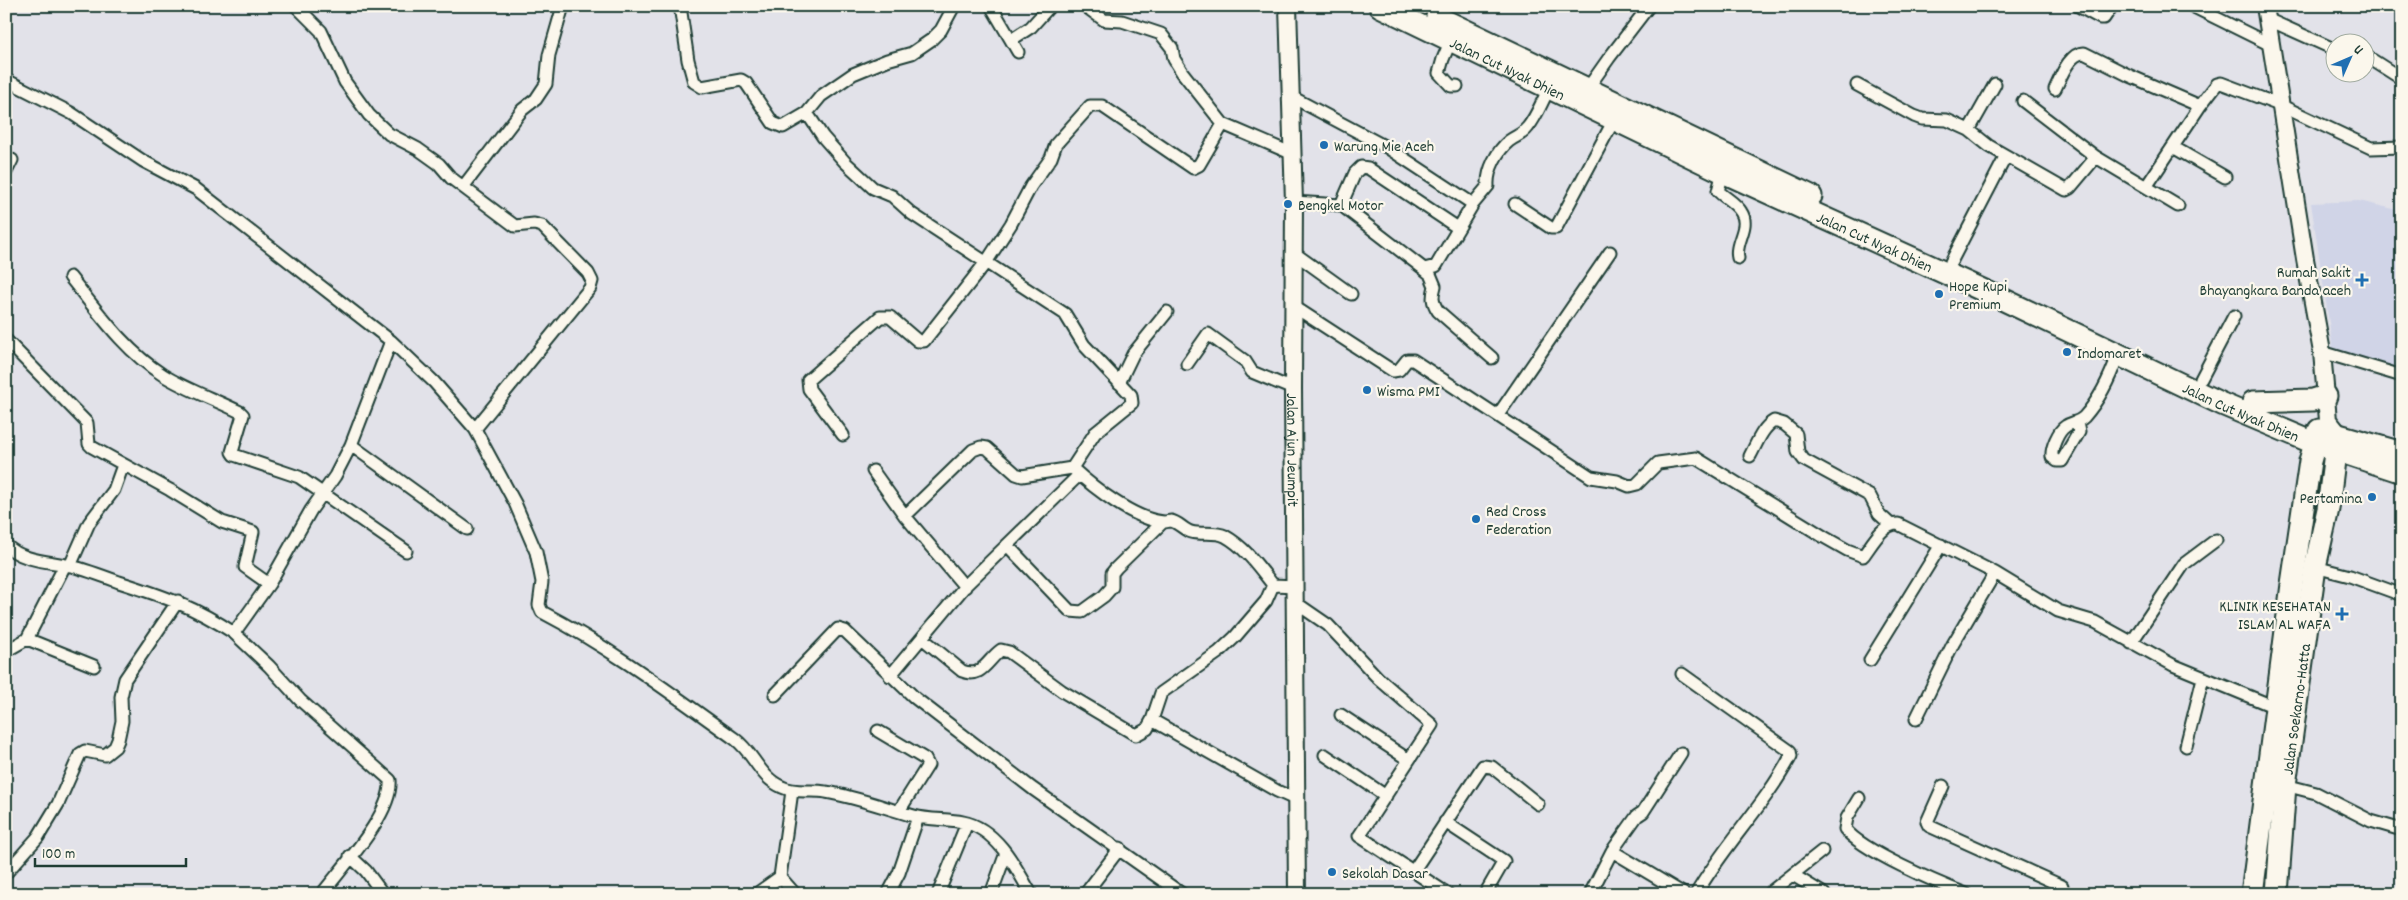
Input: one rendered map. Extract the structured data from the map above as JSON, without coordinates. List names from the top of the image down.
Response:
{
  "streets": {
    "highway": ["Jalan Cut Nyak Dhien", "Jalan Soekarno-Hatta"],
    "street": ["Jalan Ajun Jeumpit"]
  },
  "crossings": [
    ["Jalan Cut Nyak Dhien", "Jalan Soekarno-Hatta"]
  ],
  "places": {
    "other": [
      "Warung Mie Aceh",
      "Bengkel Motor",
      "Hope Kupi Premium",
      "Indomaret",
      "Wisma PMI",
      "Pertamina",
      "Red Cross Federation",
      "Sekolah Dasar"
    ],
    "health": ["Rumah Sakit Bhayangkara Banda aceh", "KLINIK KESEHATAN ISLAM AL WAFA"]
  },
  "scale_bar": "100 m",
  "north": "top right"
}
